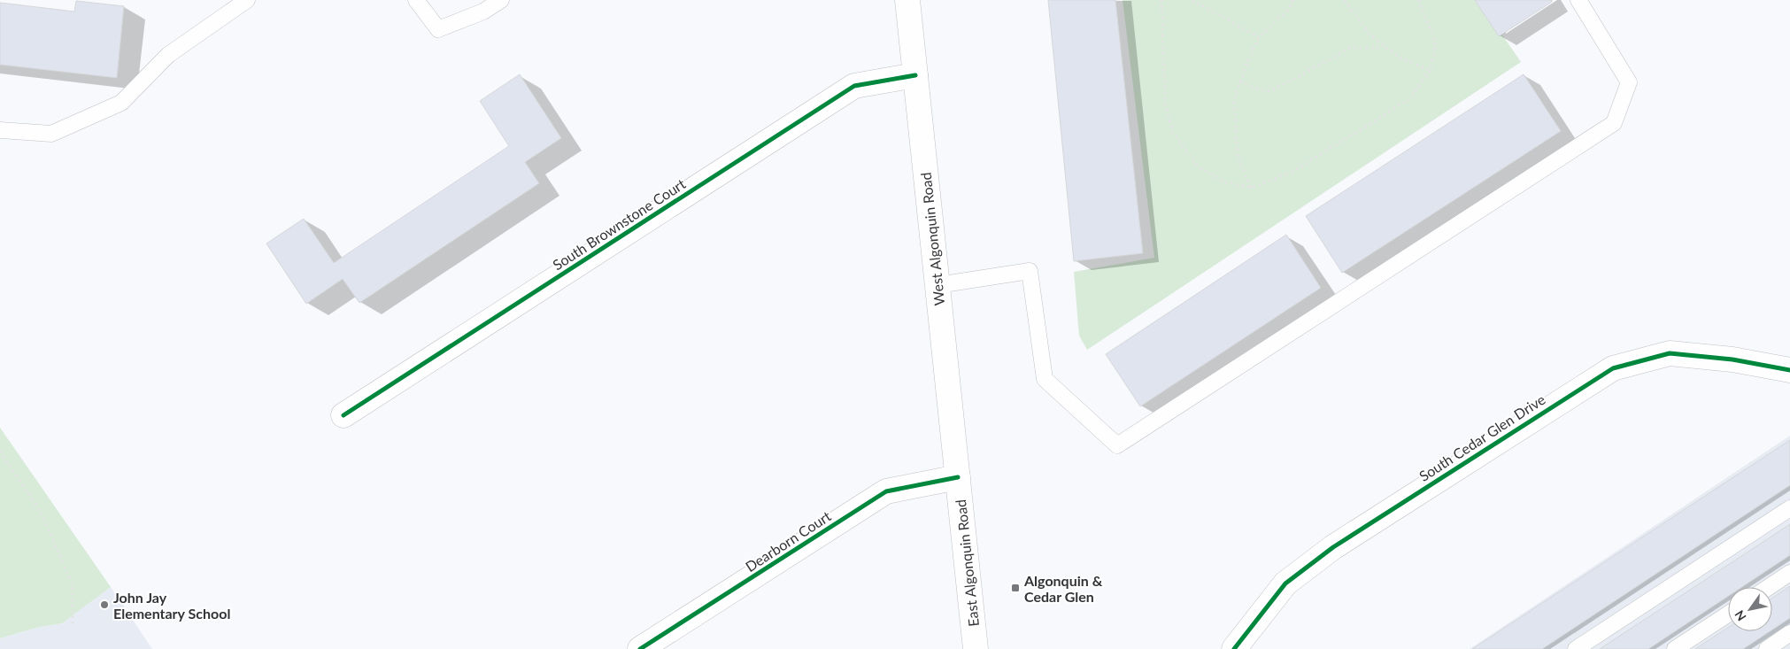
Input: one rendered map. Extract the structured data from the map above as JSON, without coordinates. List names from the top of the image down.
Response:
{
  "streets": {
    "street": [
      "South Brownstone Court",
      "West Algonquin Road",
      "South Cedar Glen Drive",
      "Dearborn Court",
      "East Algonquin Road"
    ]
  },
  "crossings": [
    ["South Brownstone Court", "West Algonquin Road"],
    ["West Algonquin Road", "Dearborn Court"],
    ["West Algonquin Road", "East Algonquin Road"],
    ["Dearborn Court", "East Algonquin Road"]
  ],
  "places": {
    "transit": ["Algonquin & Cedar Glen"],
    "other": ["John Jay Elementary School"]
  },
  "north": "bottom left"
}
